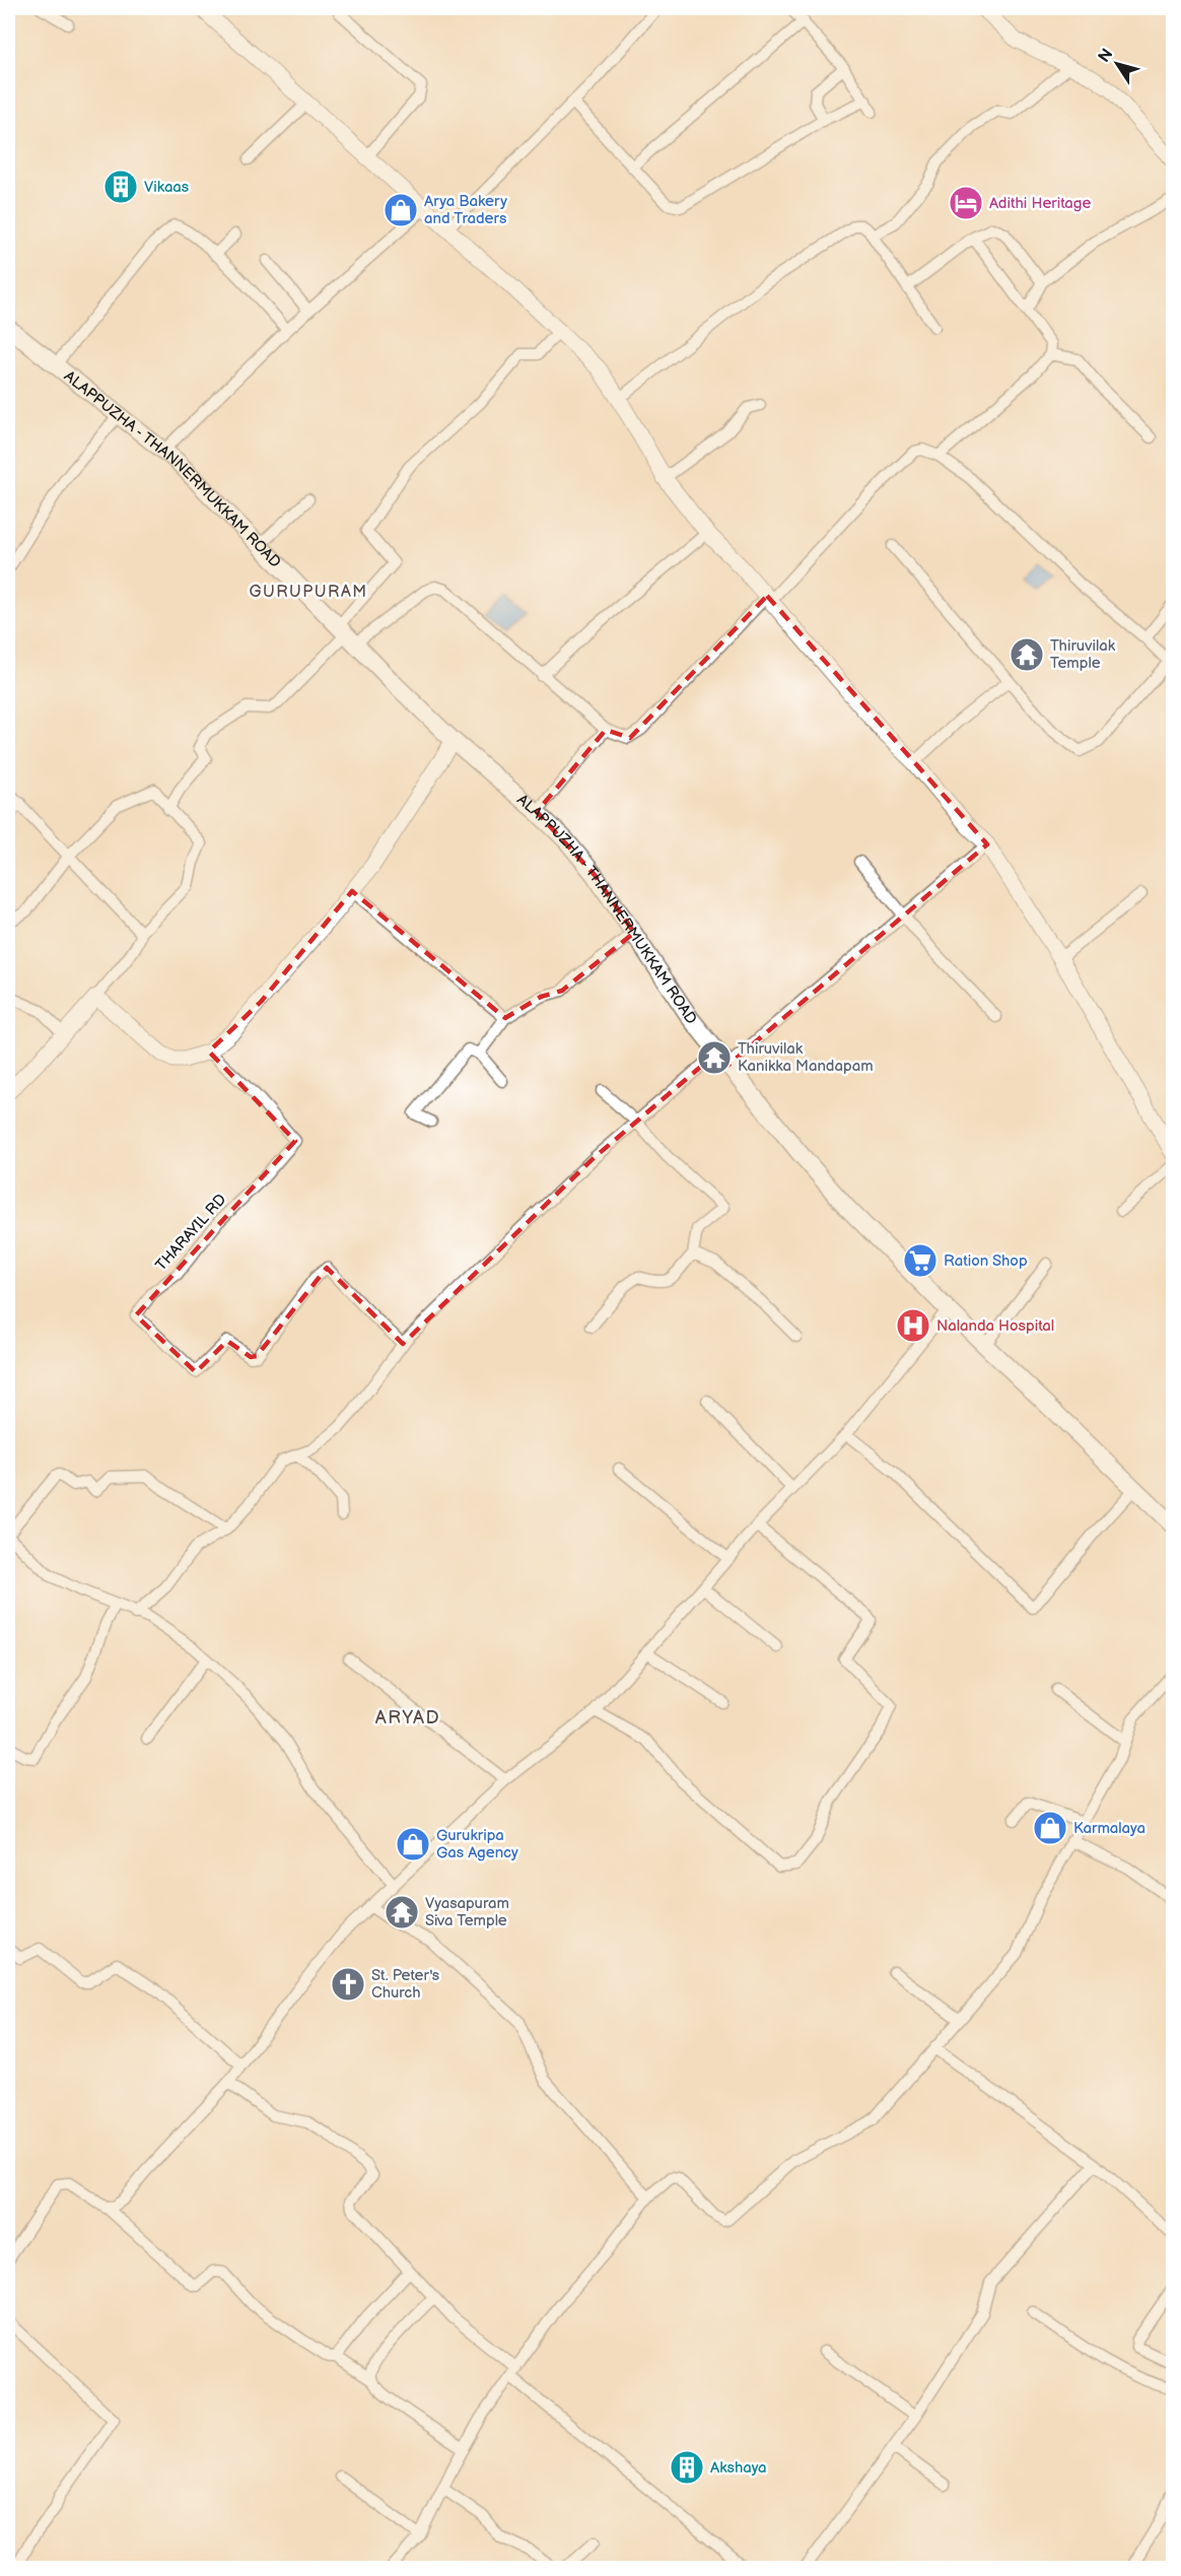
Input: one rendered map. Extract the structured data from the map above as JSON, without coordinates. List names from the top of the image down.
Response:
{
  "streets": {
    "main road": ["ALAPPUZHA - THANNERMUKKAM ROAD"],
    "street": ["THARAYIL RD"]
  },
  "districts": ["GURUPURAM", "ARYAD"],
  "places": {
    "building": ["Vikaas", "Akshaya"],
    "hotel": ["Adithi Heritage"],
    "shop": ["Arya Bakery and Traders", "Karmalaya", "Gurukripa Gas Agency"],
    "temple": ["Thiruvilak Temple", "Thiruvilak Kanikka Mandapam", "Vyasapuram Siva Temple"],
    "supermarket": ["Ration Shop"],
    "hospital": ["Nalanda Hospital"],
    "church": ["St. Peter's Church"]
  },
  "north": "top left"
}
